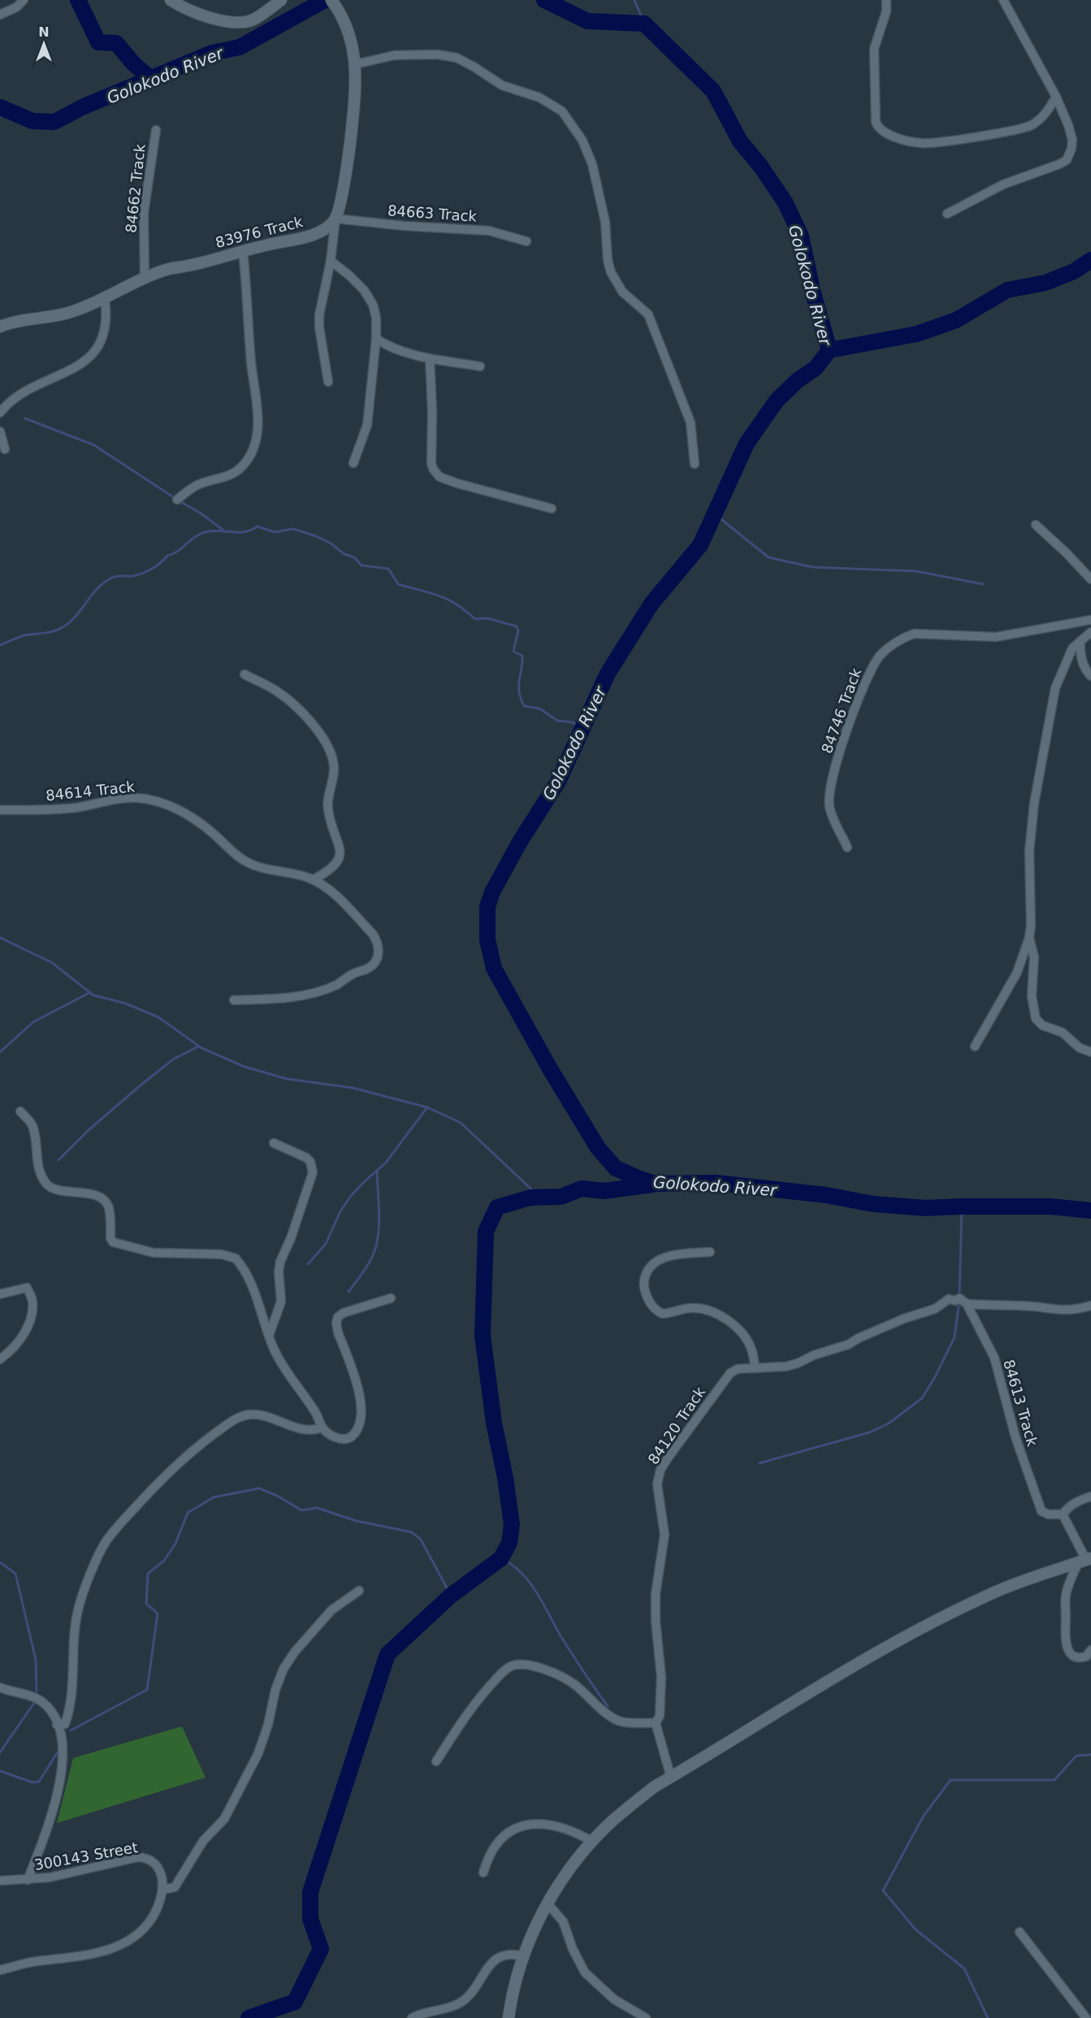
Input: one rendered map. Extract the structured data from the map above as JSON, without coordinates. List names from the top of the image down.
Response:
{
  "streets": {
    "street": [
      "84662 Track",
      "84663 Track",
      "83976 Track",
      "84746 Track",
      "84614 Track",
      "84613 Track",
      "84120 Track",
      "300143 Street"
    ]
  },
  "crossings": [
    ["84662 Track", "83976 Track"],
    ["84663 Track", "83976 Track"],
    ["84613 Track", "84120 Track"]
  ],
  "water": ["Golokodo River"],
  "north": "top"
}
